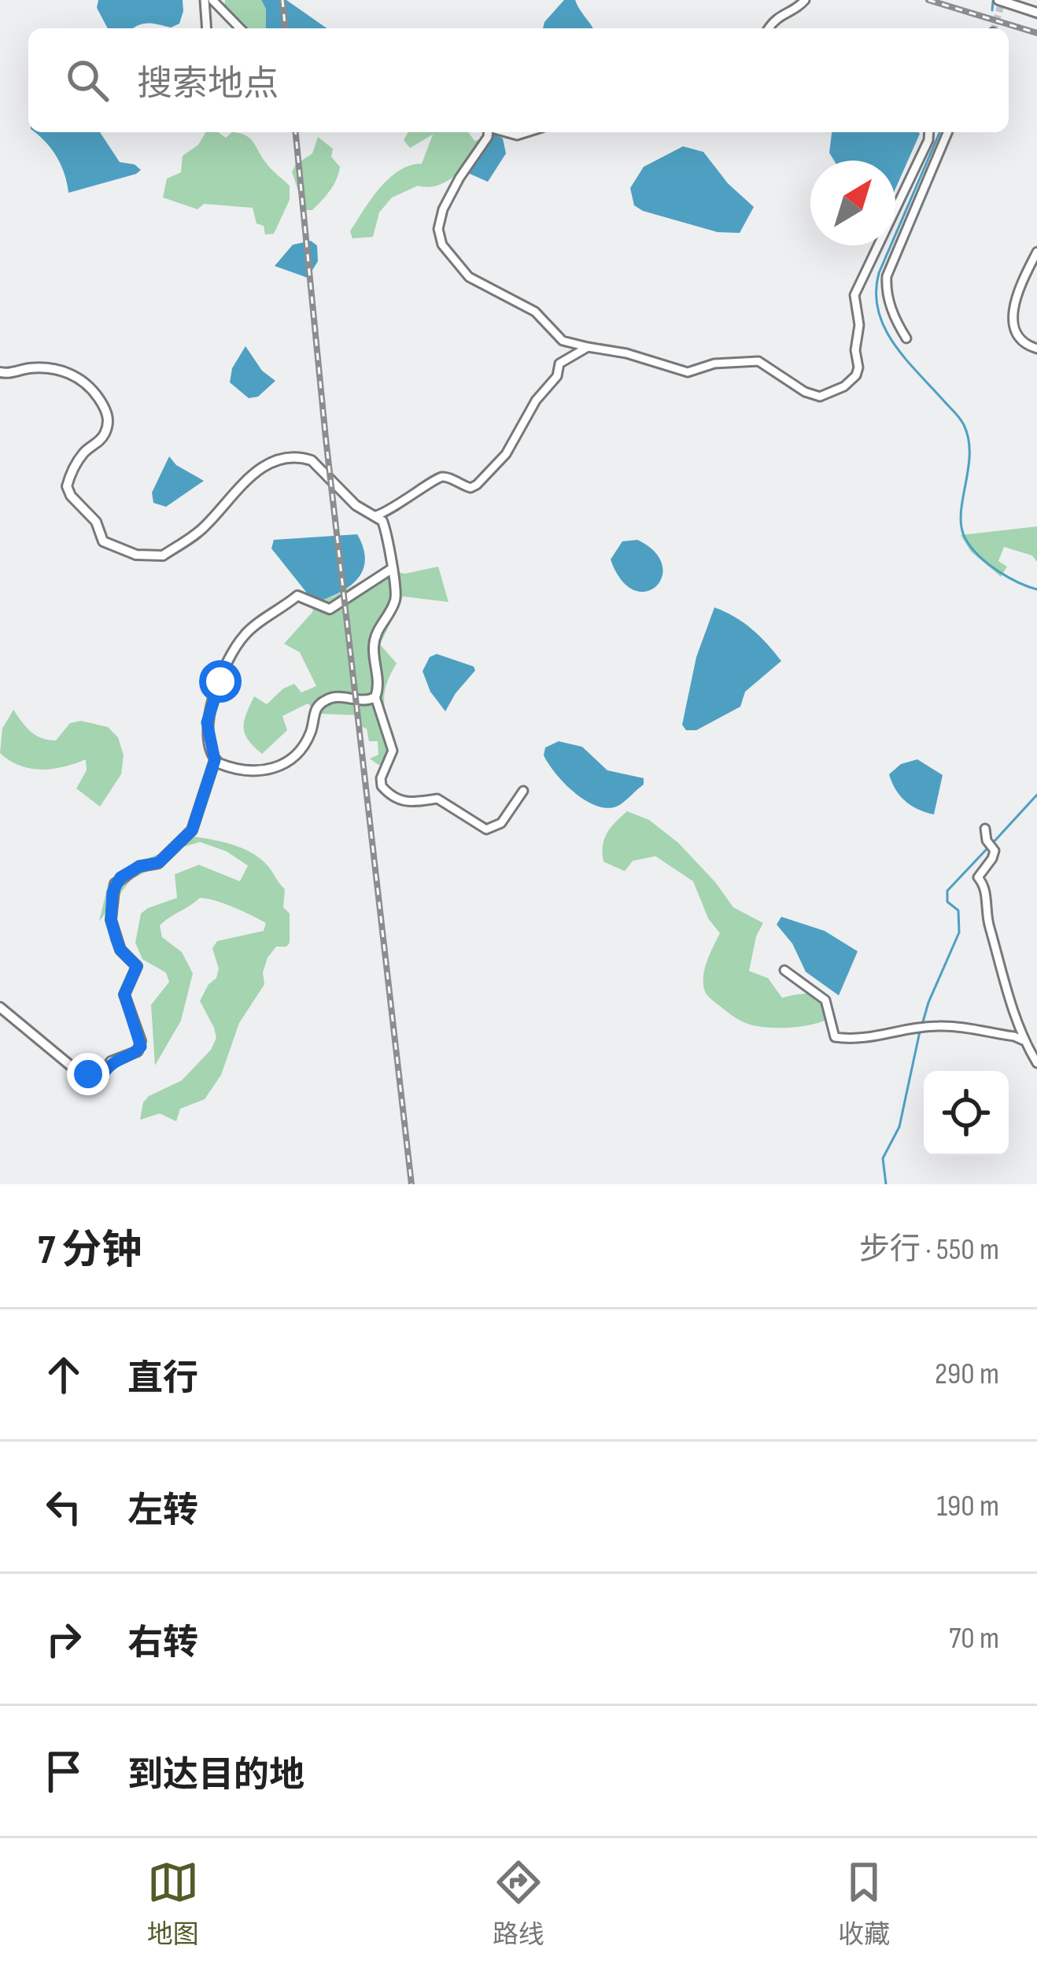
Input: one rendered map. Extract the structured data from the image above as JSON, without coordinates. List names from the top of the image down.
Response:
{
  "north": "top right",
  "page": {
    "search": "搜索地点",
    "heading": ["7 分钟", "步行 · 550 m"],
    "list": [
      ["直行", "290 m"],
      ["左转", "190 m"],
      ["右转", "70 m"],
      "到达目的地"
    ],
    "nav": ["地图", "路线", "收藏"]
  }
}
